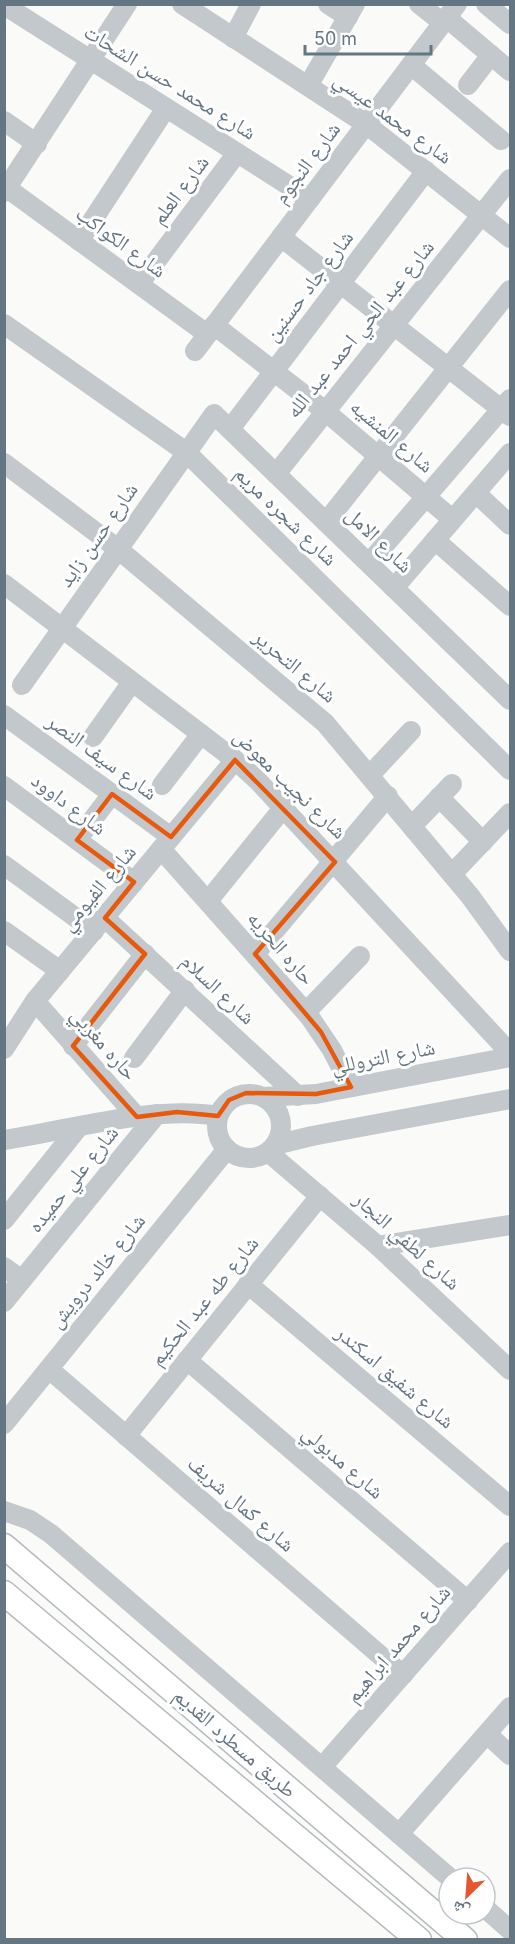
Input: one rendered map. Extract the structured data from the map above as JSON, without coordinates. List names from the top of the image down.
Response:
{
  "streets": {
    "main road": ["طريق مسطرد القديم"],
    "street": [
      "شارع محمد حسن الشحات",
      "شارع محمد عيسي",
      "شارع النجوم",
      "شارع العلم",
      "شارع الكواكب",
      "شارع جاد حسنين",
      "شارع عبد الحي احمد عبد الله",
      "شارع المنشيه",
      "شارع شجره مريم",
      "شارع حسن زايد",
      "شارع الامل",
      "شارع التحرير",
      "شارع سيف النصر",
      "شارع نجيب معوض",
      "شارع داوود",
      "شارع الفيومي",
      "حاره الحريه",
      "شارع السلام",
      "حاره مغربي",
      "شارع التروللي",
      "شارع علي حميده",
      "شارع لطفي النجار",
      "شارع خالد درويش",
      "شارع طه عبد الحكيم",
      "شارع شفيق اسكندر",
      "شارع مدبولي",
      "شارع كمال شريف",
      "شارع محمد ابراهيم"
    ]
  },
  "crossings": [
    ["شارع محمد حسن الشحات", "شارع النجوم"],
    ["شارع محمد حسن الشحات", "شارع العلم"],
    ["شارع محمد عيسي", "شارع النجوم"],
    ["شارع محمد عيسي", "شارع جاد حسنين"],
    ["شارع محمد عيسي", "شارع عبد الحي احمد عبد الله"],
    ["شارع النجوم", "شارع الكواكب"],
    ["شارع النجوم", "شارع المنشيه"],
    ["شارع العلم", "شارع الكواكب"],
    ["شارع الكواكب", "شارع المنشيه"],
    ["شارع جاد حسنين", "شارع المنشيه"],
    ["شارع جاد حسنين", "شارع الامل"],
    ["شارع عبد الحي احمد عبد الله", "شارع المنشيه"],
    ["شارع عبد الحي احمد عبد الله", "شارع الامل"],
    ["شارع شجره مريم", "شارع حسن زايد"],
    ["شارع حسن زايد", "شارع الامل"],
    ["شارع حسن زايد", "شارع التحرير"],
    ["شارع حسن زايد", "شارع نجيب معوض"],
    ["شارع سيف النصر", "شارع الفيومي"],
    ["شارع سيف النصر", "حاره الحريه"],
    ["شارع نجيب معوض", "شارع الفيومي"],
    ["شارع نجيب معوض", "شارع التروللي"],
    ["شارع داوود", "شارع الفيومي"],
    ["شارع الفيومي", "حاره الحريه"],
    ["شارع الفيومي", "شارع السلام"],
    ["شارع الفيومي", "حاره مغربي"],
    ["حاره الحريه", "شارع التروللي"],
    ["شارع السلام", "شارع التروللي"],
    ["شارع التروللي", "شارع لطفي النجار"],
    ["شارع التروللي", "شارع خالد درويش"],
    ["شارع لطفي النجار", "شارع خالد درويش"],
    ["شارع لطفي النجار", "شارع طه عبد الحكيم"],
    ["شارع خالد درويش", "شارع كمال شريف"],
    ["شارع طه عبد الحكيم", "شارع شفيق اسكندر"],
    ["شارع طه عبد الحكيم", "شارع مدبولي"],
    ["شارع طه عبد الحكيم", "شارع كمال شريف"],
    ["شارع مدبولي", "شارع محمد ابراهيم"],
    ["شارع كمال شريف", "شارع محمد ابراهيم"]
  ],
  "scale_bar": "50 m",
  "north": "bottom left"
}
